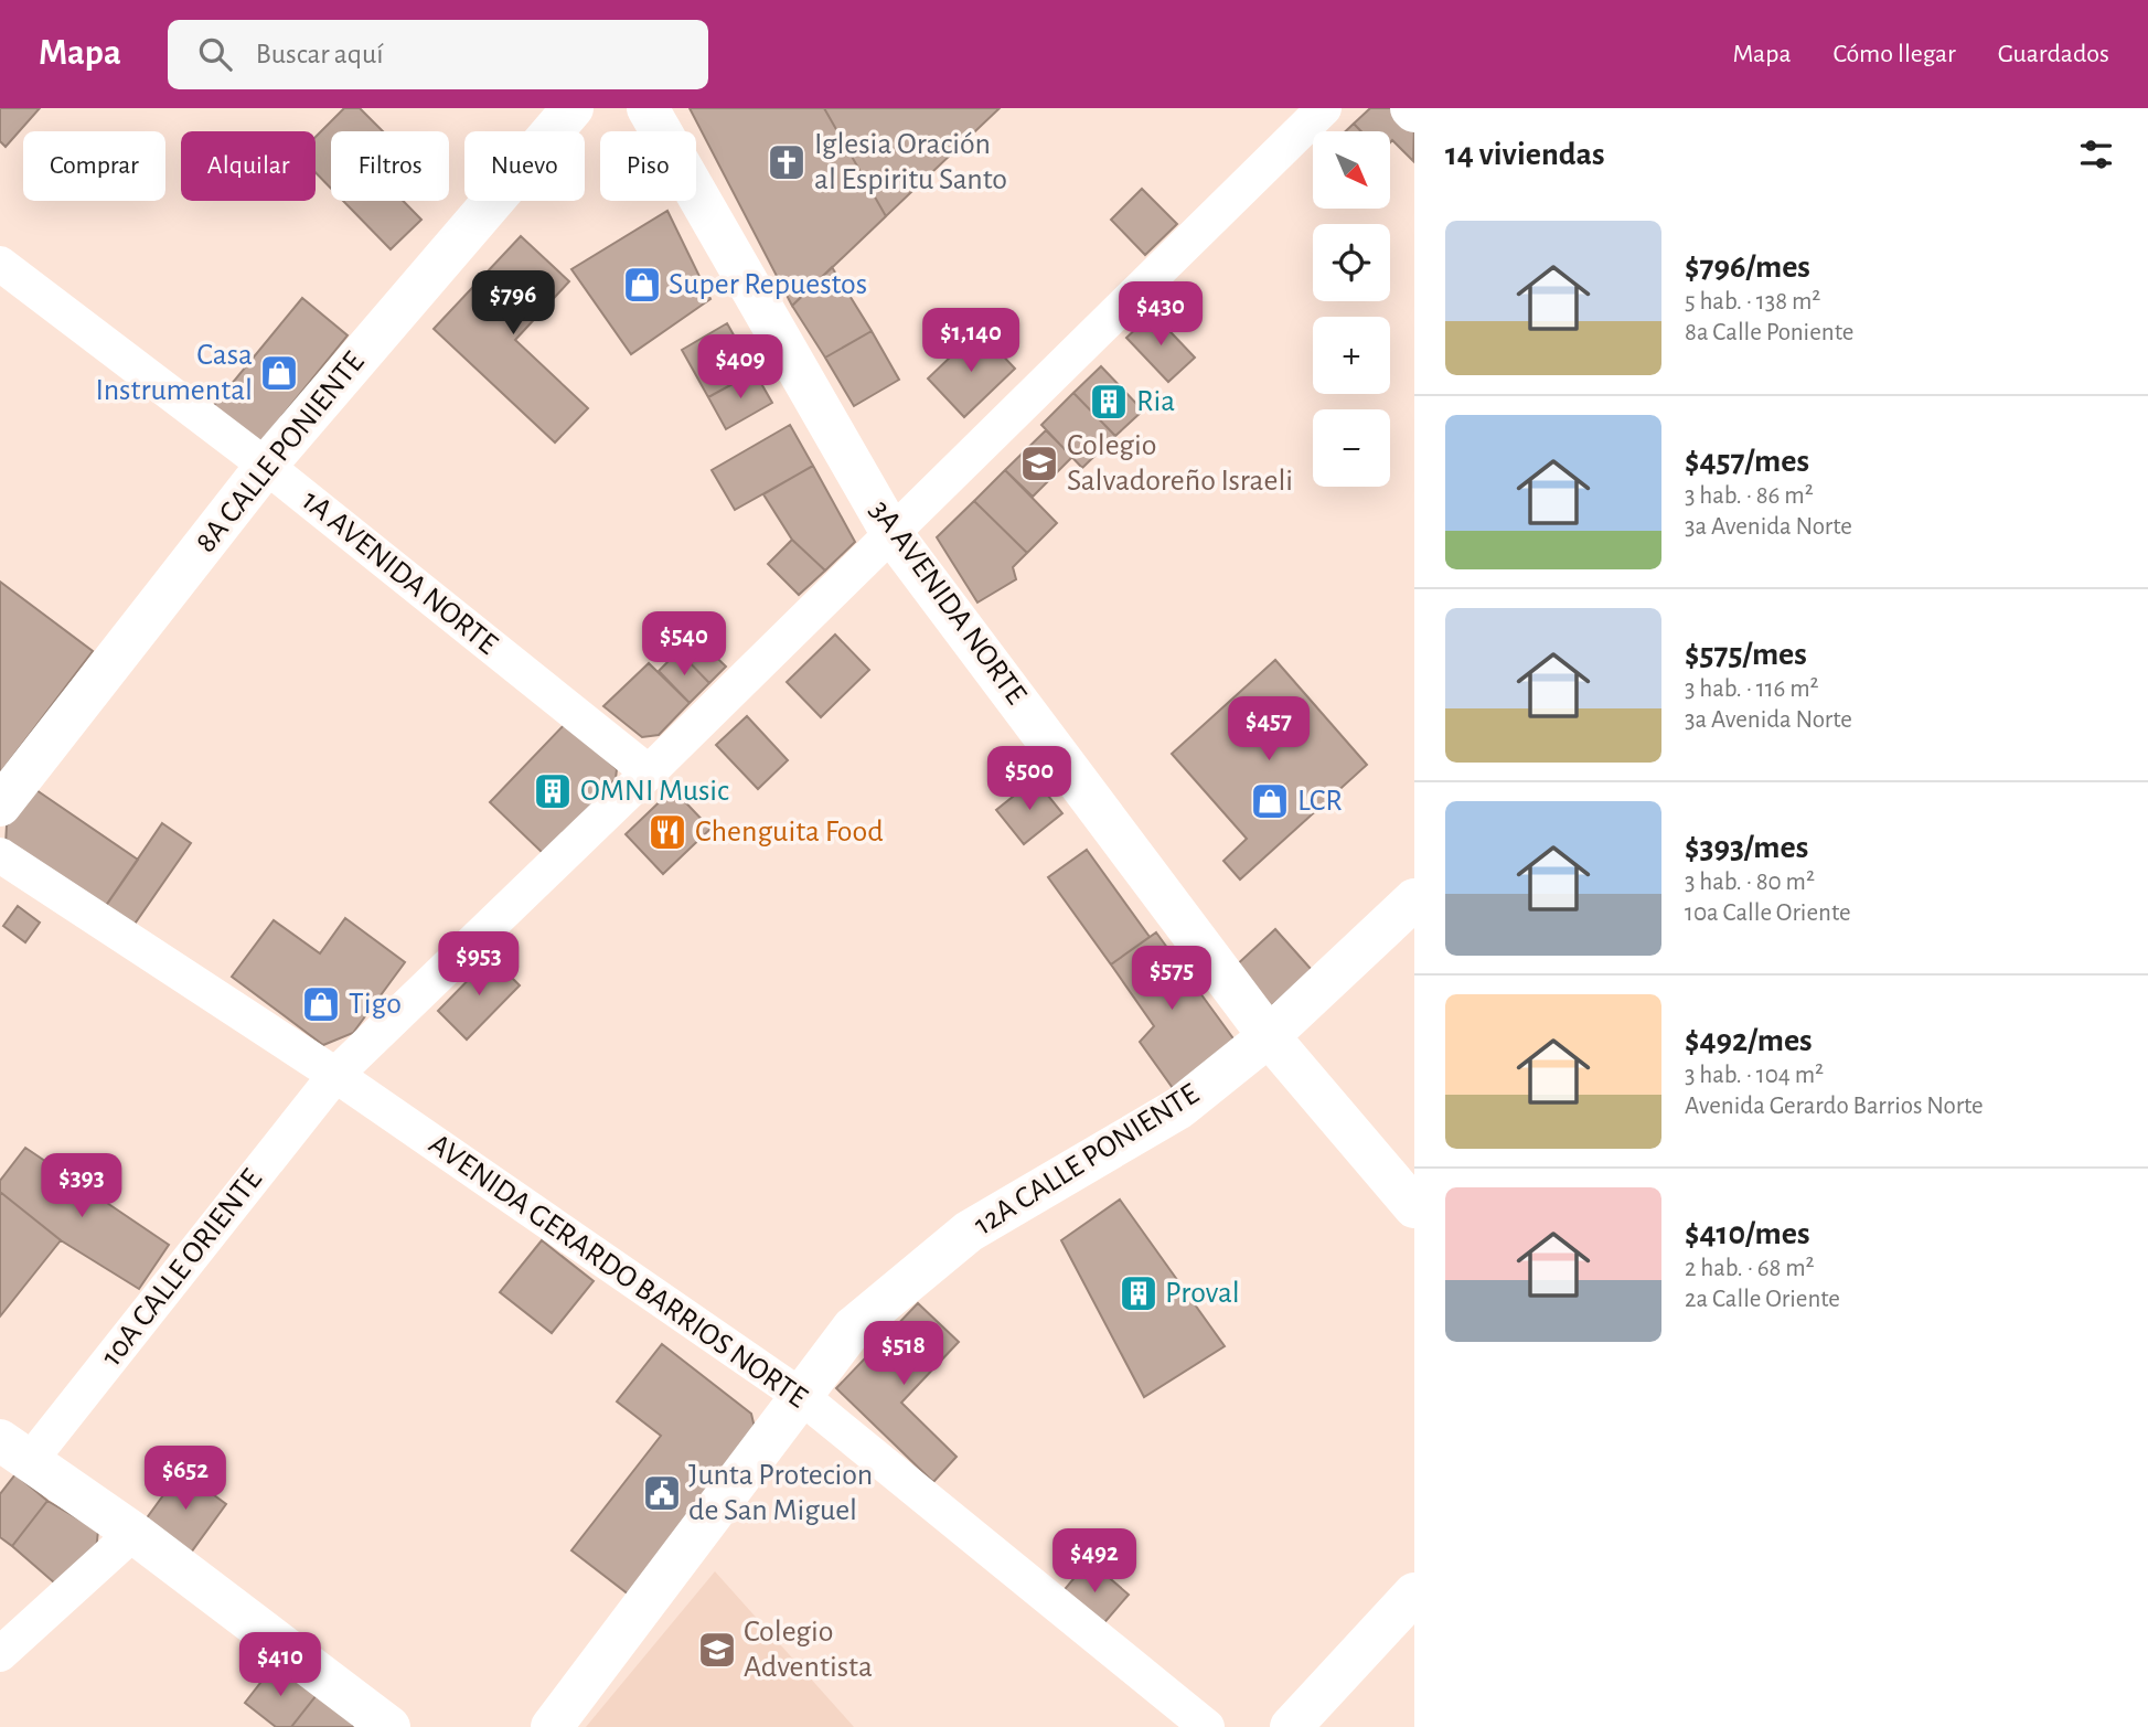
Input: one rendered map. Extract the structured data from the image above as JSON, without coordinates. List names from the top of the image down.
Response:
{
  "streets": {
    "street": [
      "8A CALLE PONIENTE",
      "1A AVENIDA NORTE",
      "3A AVENIDA NORTE",
      "12A CALLE PONIENTE",
      "10A CALLE ORIENTE",
      "AVENIDA GERARDO BARRIOS NORTE"
    ]
  },
  "crossings": [
    ["8A CALLE PONIENTE", "1A AVENIDA NORTE"],
    ["1A AVENIDA NORTE", "10A CALLE ORIENTE"],
    ["3A AVENIDA NORTE", "12A CALLE PONIENTE"],
    ["3A AVENIDA NORTE", "10A CALLE ORIENTE"],
    ["12A CALLE PONIENTE", "AVENIDA GERARDO BARRIOS NORTE"],
    ["10A CALLE ORIENTE", "AVENIDA GERARDO BARRIOS NORTE"]
  ],
  "places": {
    "church": ["Iglesia Oración al Espiritu Santo"],
    "shop": [
      "Super Repuestos",
      "Casa Instrumental",
      "LCR",
      "Tigo"
    ],
    "building": ["Ria", "OMNI Music", "Proval"],
    "school or university": ["Colegio Salvadoreño Israeli", "Colegio Adventista"],
    "restaurant": ["Chenguita Food"],
    "public building": ["Junta Protecion de San Miguel"]
  },
  "north": "bottom right",
  "page": {
    "header": "Mapa",
    "search": "Buscar aquí",
    "nav": ["Mapa", "Cómo llegar", "Guardados"],
    "heading": "14 viviendas",
    "map_buttons": ["+", "−"],
    "chip": [
      "Comprar",
      "Alquilar",
      "Filtros",
      "Nuevo",
      "Piso"
    ],
    "list": [
      {
        "name": "$796/mes",
        "note": "5 hab. · 138 m² · 8a Calle Poniente"
      },
      {
        "name": "$457/mes",
        "note": "3 hab. · 86 m² · 3a Avenida Norte"
      },
      {
        "name": "$575/mes",
        "note": "3 hab. · 116 m² · 3a Avenida Norte"
      },
      {
        "name": "$393/mes",
        "note": "3 hab. · 80 m² · 10a Calle Oriente"
      },
      {
        "name": "$492/mes",
        "note": "3 hab. · 104 m² · Avenida Gerardo Barrios Norte"
      },
      {
        "name": "$410/mes",
        "note": "2 hab. · 68 m² · 2a Calle Oriente"
      }
    ],
    "price": [
      "$796",
      "$430",
      "$1,140",
      "$409",
      "$540",
      "$457",
      "$500",
      "$953",
      "$575",
      "$393",
      "$518",
      "$652",
      "$492",
      "$410"
    ]
  }
}
